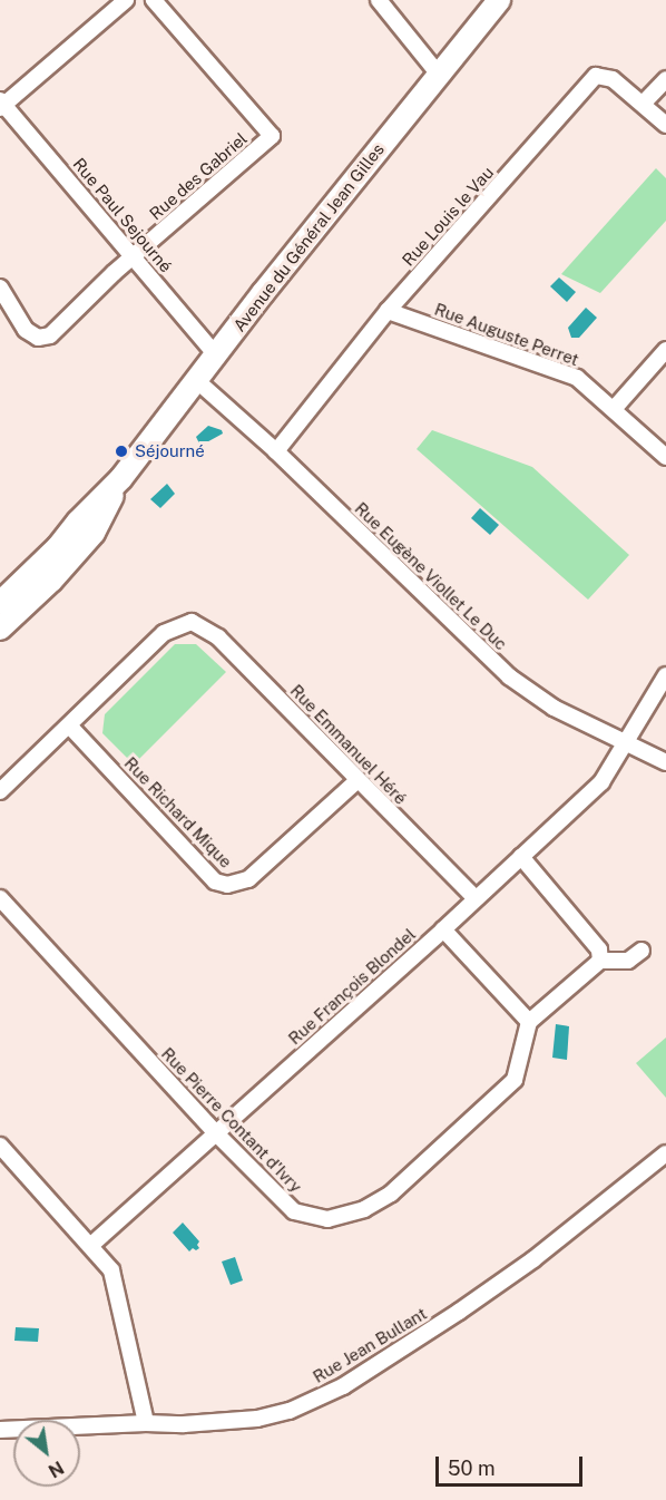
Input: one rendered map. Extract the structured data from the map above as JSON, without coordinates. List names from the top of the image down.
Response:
{
  "streets": {
    "main road": ["Avenue du Général Jean Gilles"],
    "street": [
      "Rue des Gabriel",
      "Rue Paul Sejourné",
      "Rue Louis le Vau",
      "Rue Auguste Perret",
      "Rue Eugène Viollet Le Duc",
      "Rue Emmanuel Héré",
      "Rue Richard Mique",
      "Rue François Blondel",
      "Rue Pierre Contant d'Ivry",
      "Rue Jean Bullant"
    ]
  },
  "crossings": [
    ["Rue des Gabriel", "Rue Paul Sejourné"],
    ["Rue Paul Sejourné", "Avenue du Général Jean Gilles"],
    ["Rue Louis le Vau", "Rue Auguste Perret"],
    ["Rue Louis le Vau", "Rue Eugène Viollet Le Duc"],
    ["Avenue du Général Jean Gilles", "Rue Eugène Viollet Le Duc"],
    ["Rue Eugène Viollet Le Duc", "Rue François Blondel"],
    ["Rue Emmanuel Héré", "Rue Richard Mique"],
    ["Rue Emmanuel Héré", "Rue François Blondel"],
    ["Rue François Blondel", "Rue Pierre Contant d'Ivry"]
  ],
  "places": ["Séjourné"],
  "scale_bar": "50 m",
  "north": "bottom right"
}
